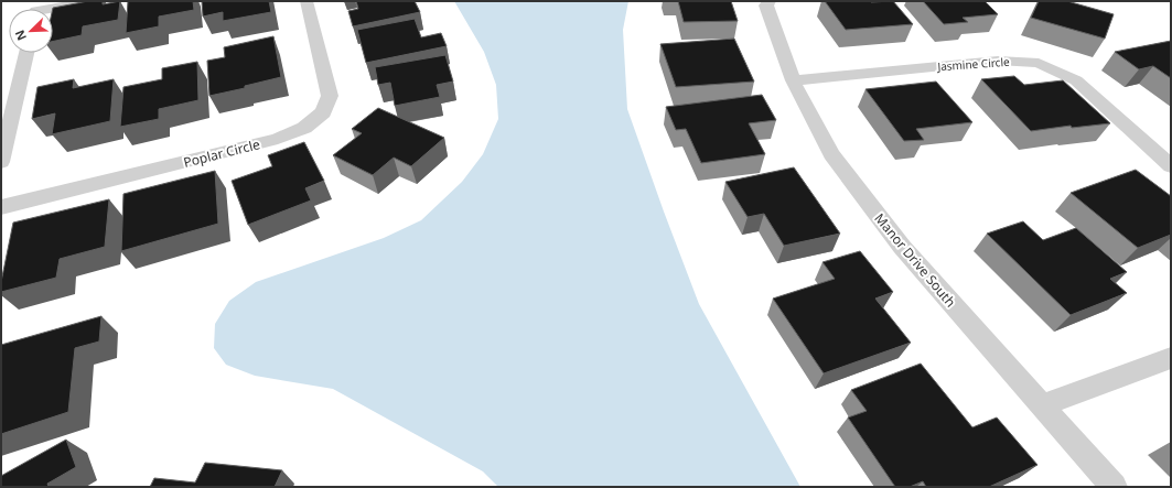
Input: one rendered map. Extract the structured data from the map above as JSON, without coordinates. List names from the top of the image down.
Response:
{
  "streets": {
    "street": ["Jasmine Circle", "Poplar Circle", "Manor Drive South"]
  },
  "crossings": [
    ["Jasmine Circle", "Manor Drive South"]
  ],
  "north": "bottom left"
}
